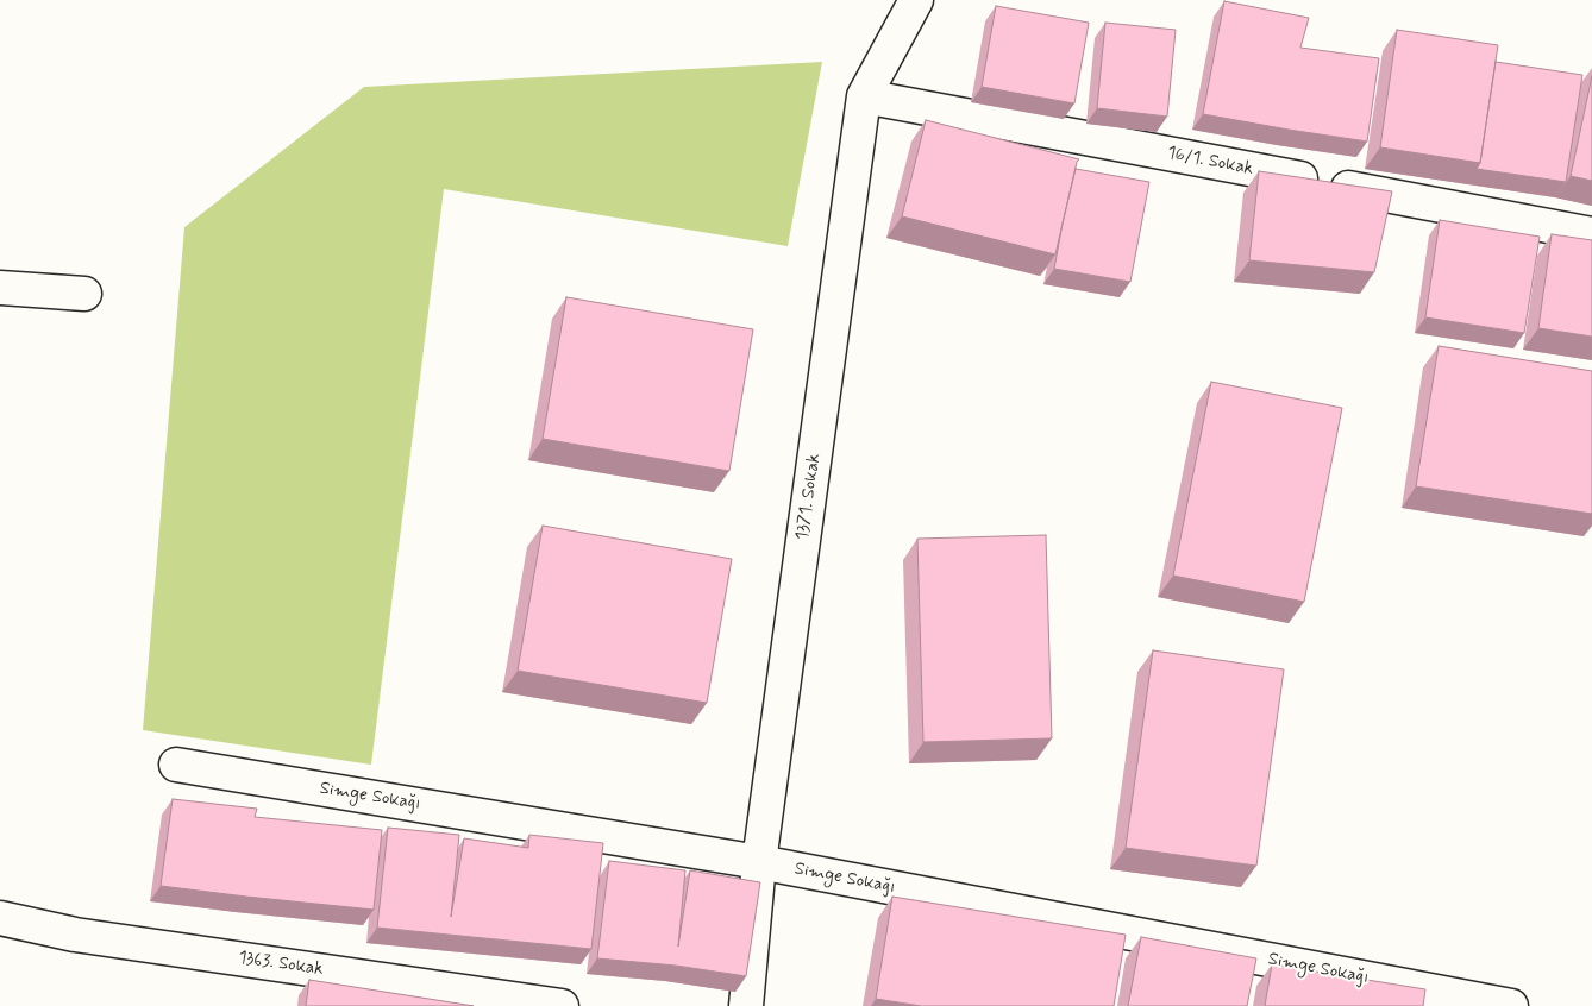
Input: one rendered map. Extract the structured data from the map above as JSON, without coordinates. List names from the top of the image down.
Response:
{
  "streets": {
    "street": [
      "16/1. Sokak",
      "1371. Sokak",
      "Simge Sokağı",
      "1363. Sokak"
    ]
  },
  "crossings": [
    ["16/1. Sokak", "1371. Sokak"],
    ["1371. Sokak", "Simge Sokağı"]
  ]
}
